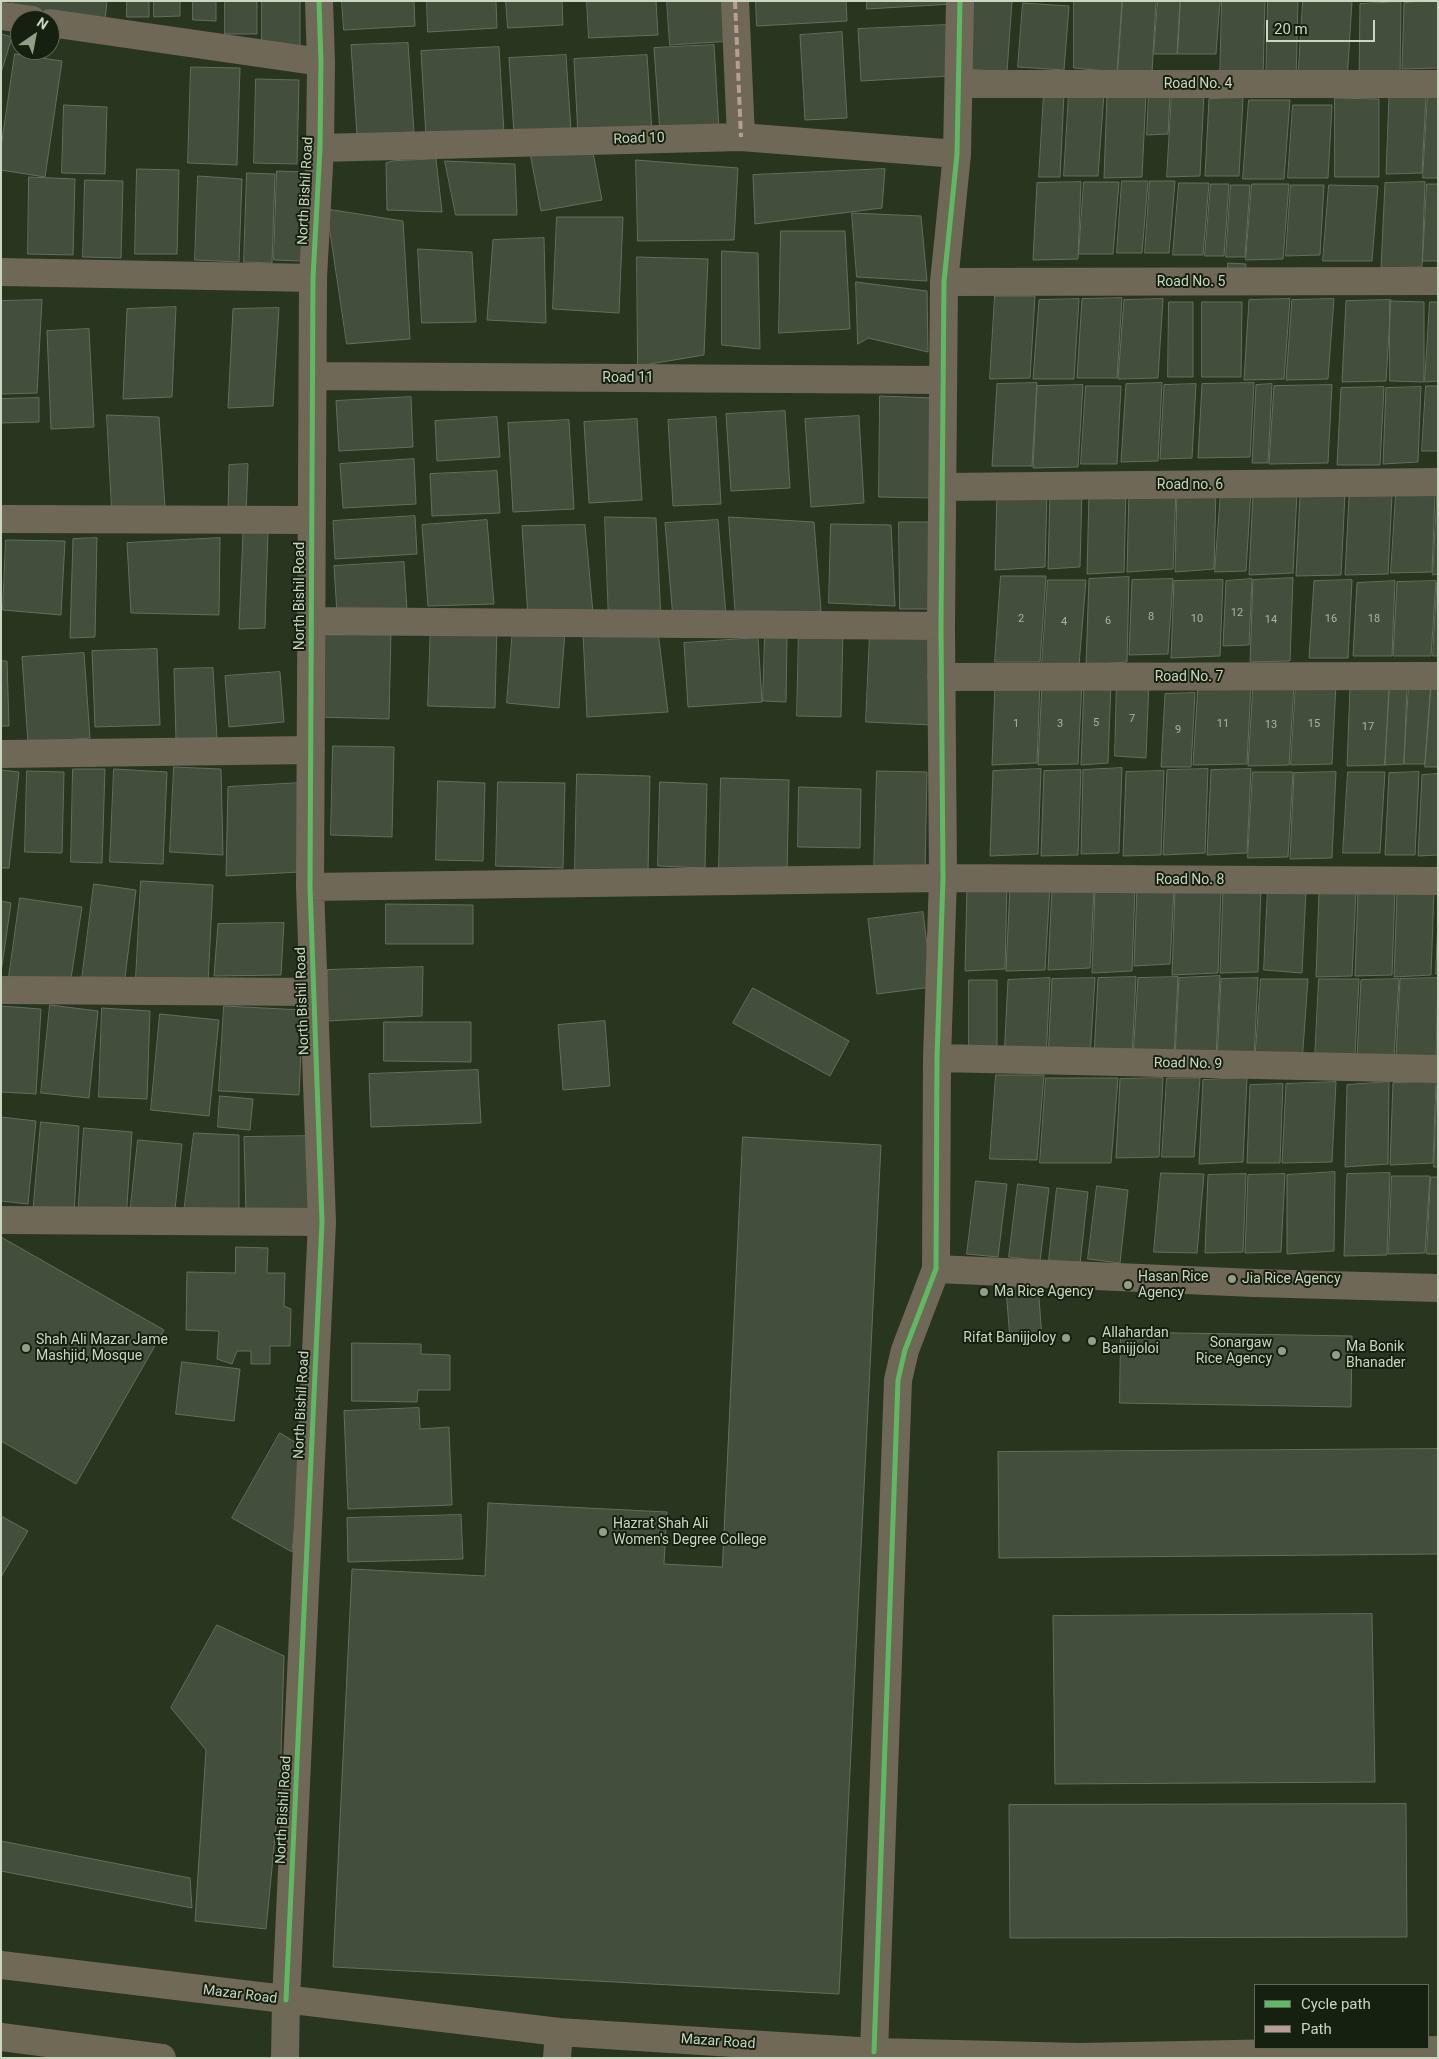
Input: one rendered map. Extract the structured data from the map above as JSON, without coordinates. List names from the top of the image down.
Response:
{
  "streets": {
    "main road": ["Mazar Road"],
    "street": [
      "Road No. 4",
      "Road 10",
      "North Bishil Road",
      "Road No. 5",
      "Road 11",
      "Road no. 6",
      "Road No. 7",
      "Road No. 8",
      "Road No. 9"
    ]
  },
  "crossings": [
    ["Road 10", "North Bishil Road"],
    ["North Bishil Road", "Road 11"],
    ["North Bishil Road", "Road No. 8"],
    ["North Bishil Road", "Mazar Road"]
  ],
  "places": [
    "Jia Rice Agency",
    "Hasan Rice Agency",
    "Ma Rice Agency",
    "Rifat Banijjoloy",
    "Allahardan Banijjoloi",
    "Shah Ali Mazar Jame Mashjid, Mosque",
    "Sonargaw Rice Agency",
    "Ma Bonik Bhanader",
    "Hazrat Shah Ali Women's Degree College"
  ],
  "house_numbers": [
    "12",
    "8",
    "2",
    "10",
    "16",
    "18",
    "14",
    "6",
    "4",
    "7",
    "5",
    "1",
    "3",
    "11",
    "15",
    "13",
    "17",
    "9"
  ],
  "legend": ["Cycle path", "Path"],
  "scale_bar": "20 m",
  "north": "top right"
}
